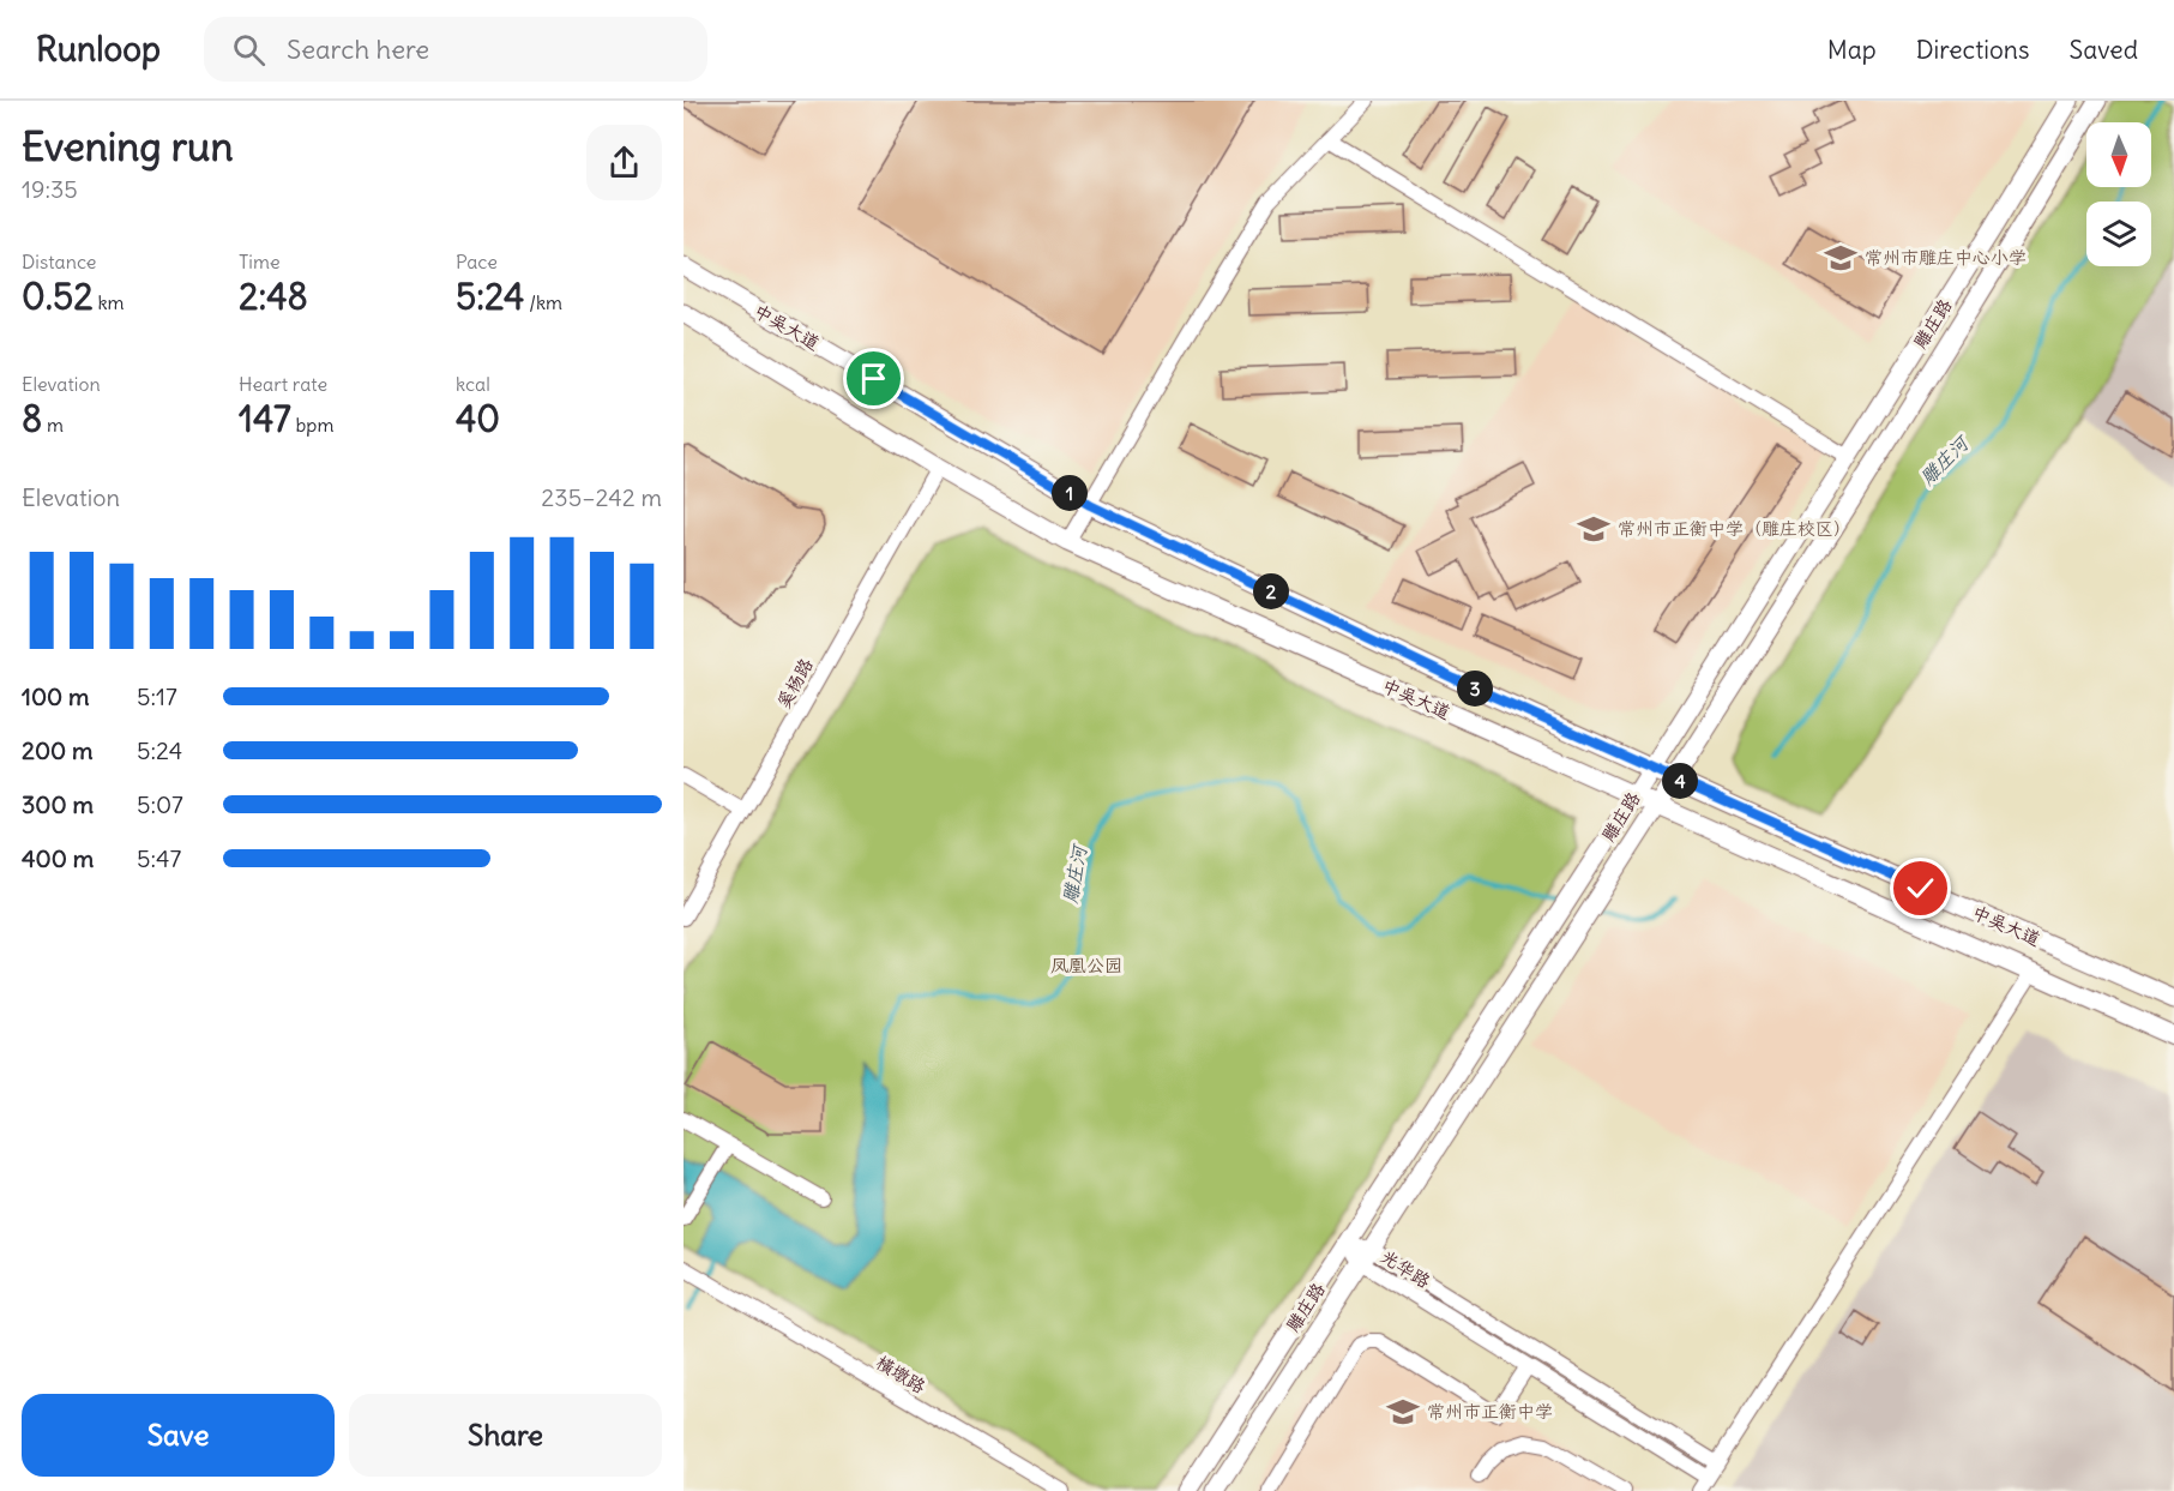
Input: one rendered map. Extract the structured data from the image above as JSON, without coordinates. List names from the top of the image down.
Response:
{
  "streets": {
    "main road": ["雕庄路", "中吴大道"],
    "street": ["奚杨路", "光华路", "横墩路"]
  },
  "crossings": [
    ["雕庄路", "中吴大道"],
    ["雕庄路", "光华路"],
    ["中吴大道", "奚杨路"]
  ],
  "water": ["雕庄河"],
  "parks": ["凤凰公园"],
  "places": {
    "school or university": ["常州市雕庄中心小学", "常州市正衡中学（雕庄校区）", "常州市正衡中学"]
  },
  "north": "bottom",
  "page": {
    "header": "Runloop",
    "search": "Search here",
    "nav": ["Map", "Directions", "Saved"],
    "heading": ["Evening run", "19:35"],
    "stats": [
      ["Distance", "0.52 km"],
      ["Time", "2:48"],
      ["Pace", "5:24 /km"],
      ["Elevation", "8 m"],
      ["Heart rate", "147 bpm"],
      ["kcal", "40"]
    ],
    "chart": ["Elevation", "235–242 m"],
    "pins": [
      "1",
      "2",
      "3",
      "4"
    ],
    "list": [
      {
        "name": "100 m",
        "note": "5:17"
      },
      {
        "name": "200 m",
        "note": "5:24"
      },
      {
        "name": "300 m",
        "note": "5:07"
      },
      {
        "name": "400 m",
        "note": "5:47"
      }
    ],
    "buttons": ["Save", "Share"]
  }
}
